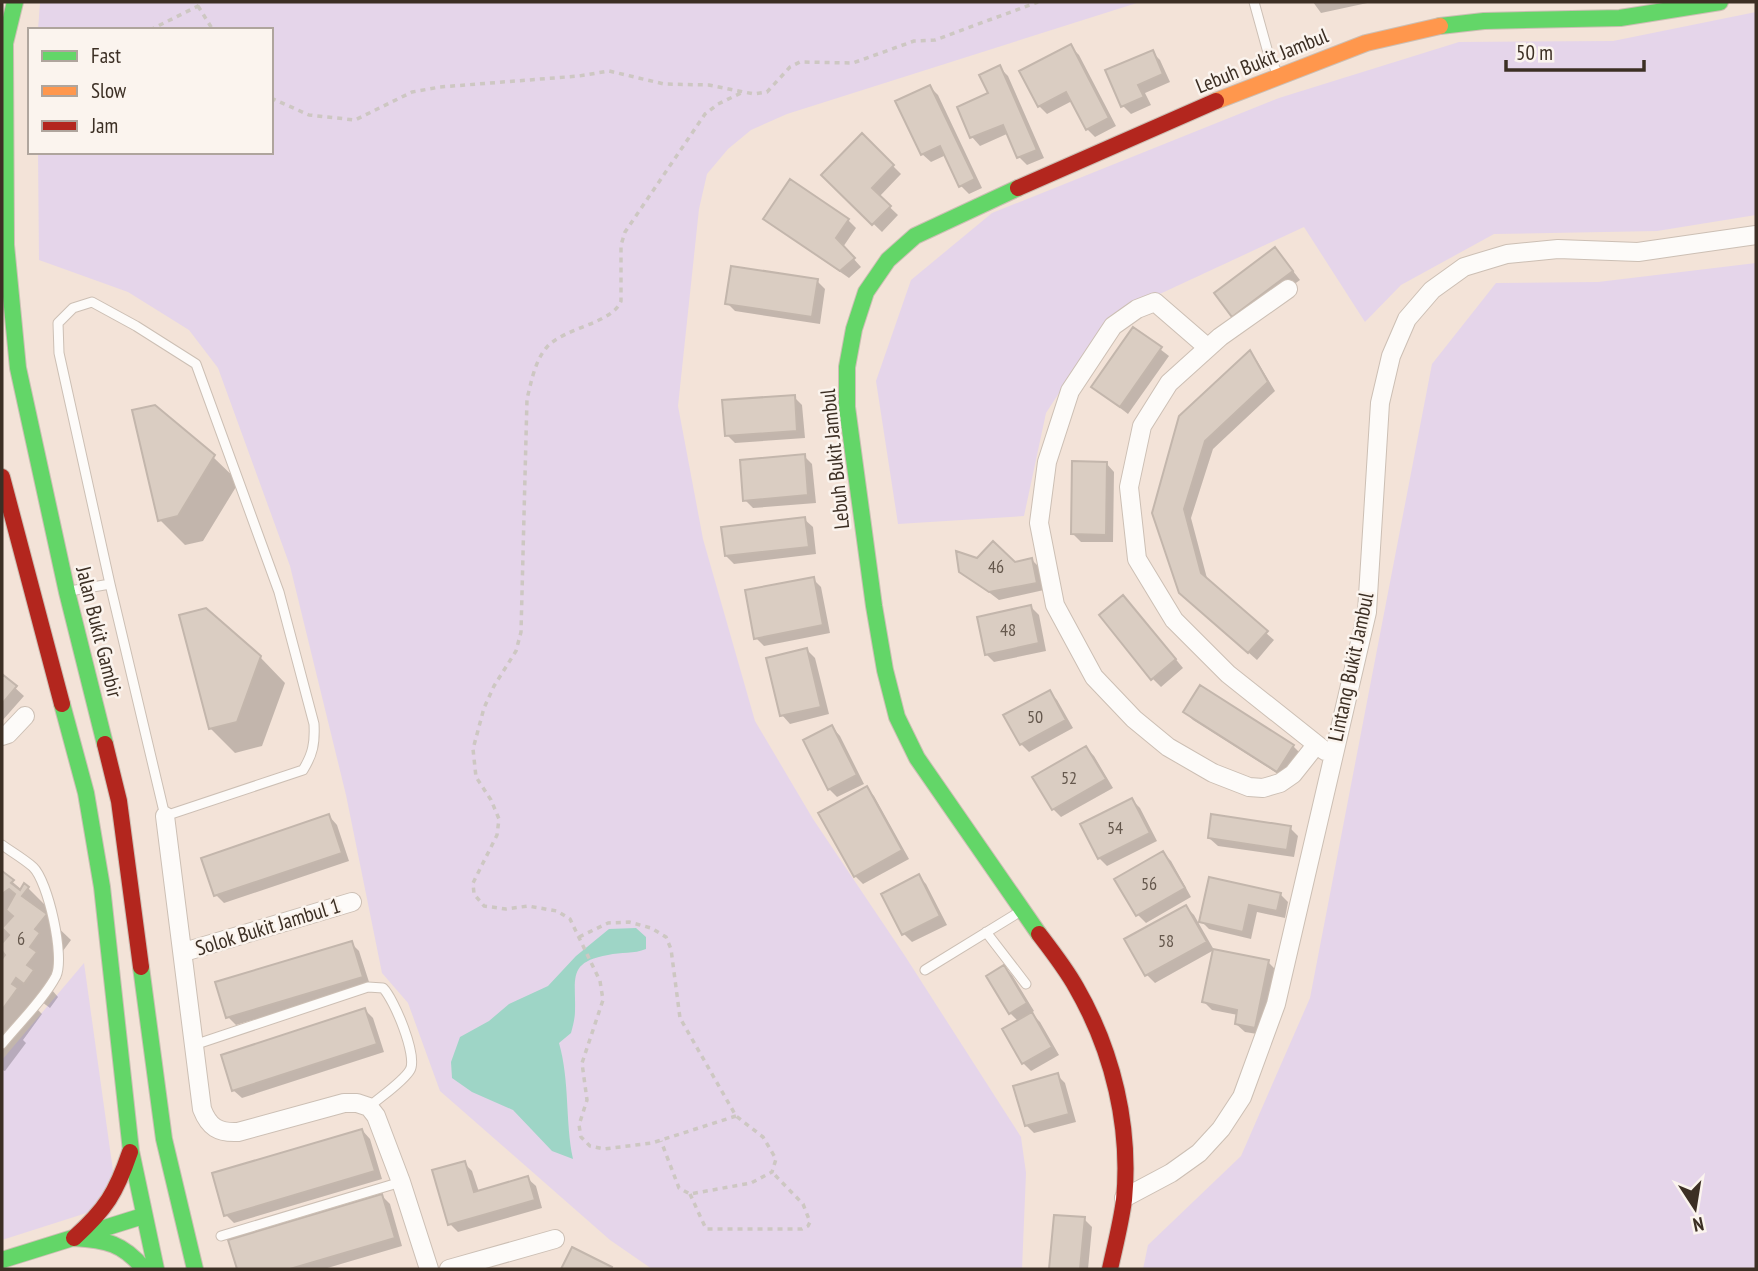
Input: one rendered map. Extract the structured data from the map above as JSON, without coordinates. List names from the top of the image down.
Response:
{
  "streets": {
    "main road": ["Lebuh Bukit Jambul", "Jalan Bukit Gambir"],
    "street": ["Lintang Bukit Jambul", "Solok Bukit Jambul 1"]
  },
  "crossings": [
    ["Lebuh Bukit Jambul", "Lintang Bukit Jambul"]
  ],
  "house_numbers": [
    "46",
    "48",
    "50",
    "52",
    "54",
    "56",
    "6",
    "58"
  ],
  "legend": ["Fast", "Slow", "Jam"],
  "scale_bar": "50 m",
  "north": "bottom"
}
